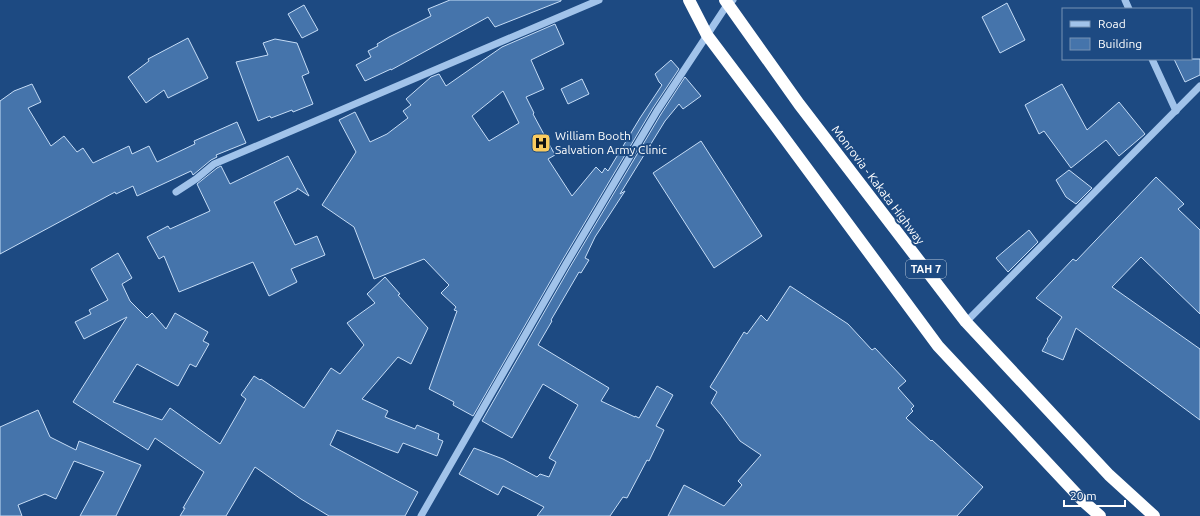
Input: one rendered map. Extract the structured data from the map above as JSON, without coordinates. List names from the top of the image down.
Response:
{
  "streets": {
    "highway": ["Monrovia - Kakata Highway", "TAH 7"]
  },
  "places": {
    "hospital": ["William Booth Salvation Army Clinic"]
  },
  "legend": ["Road", "Building"],
  "scale_bar": "20 m"
}
